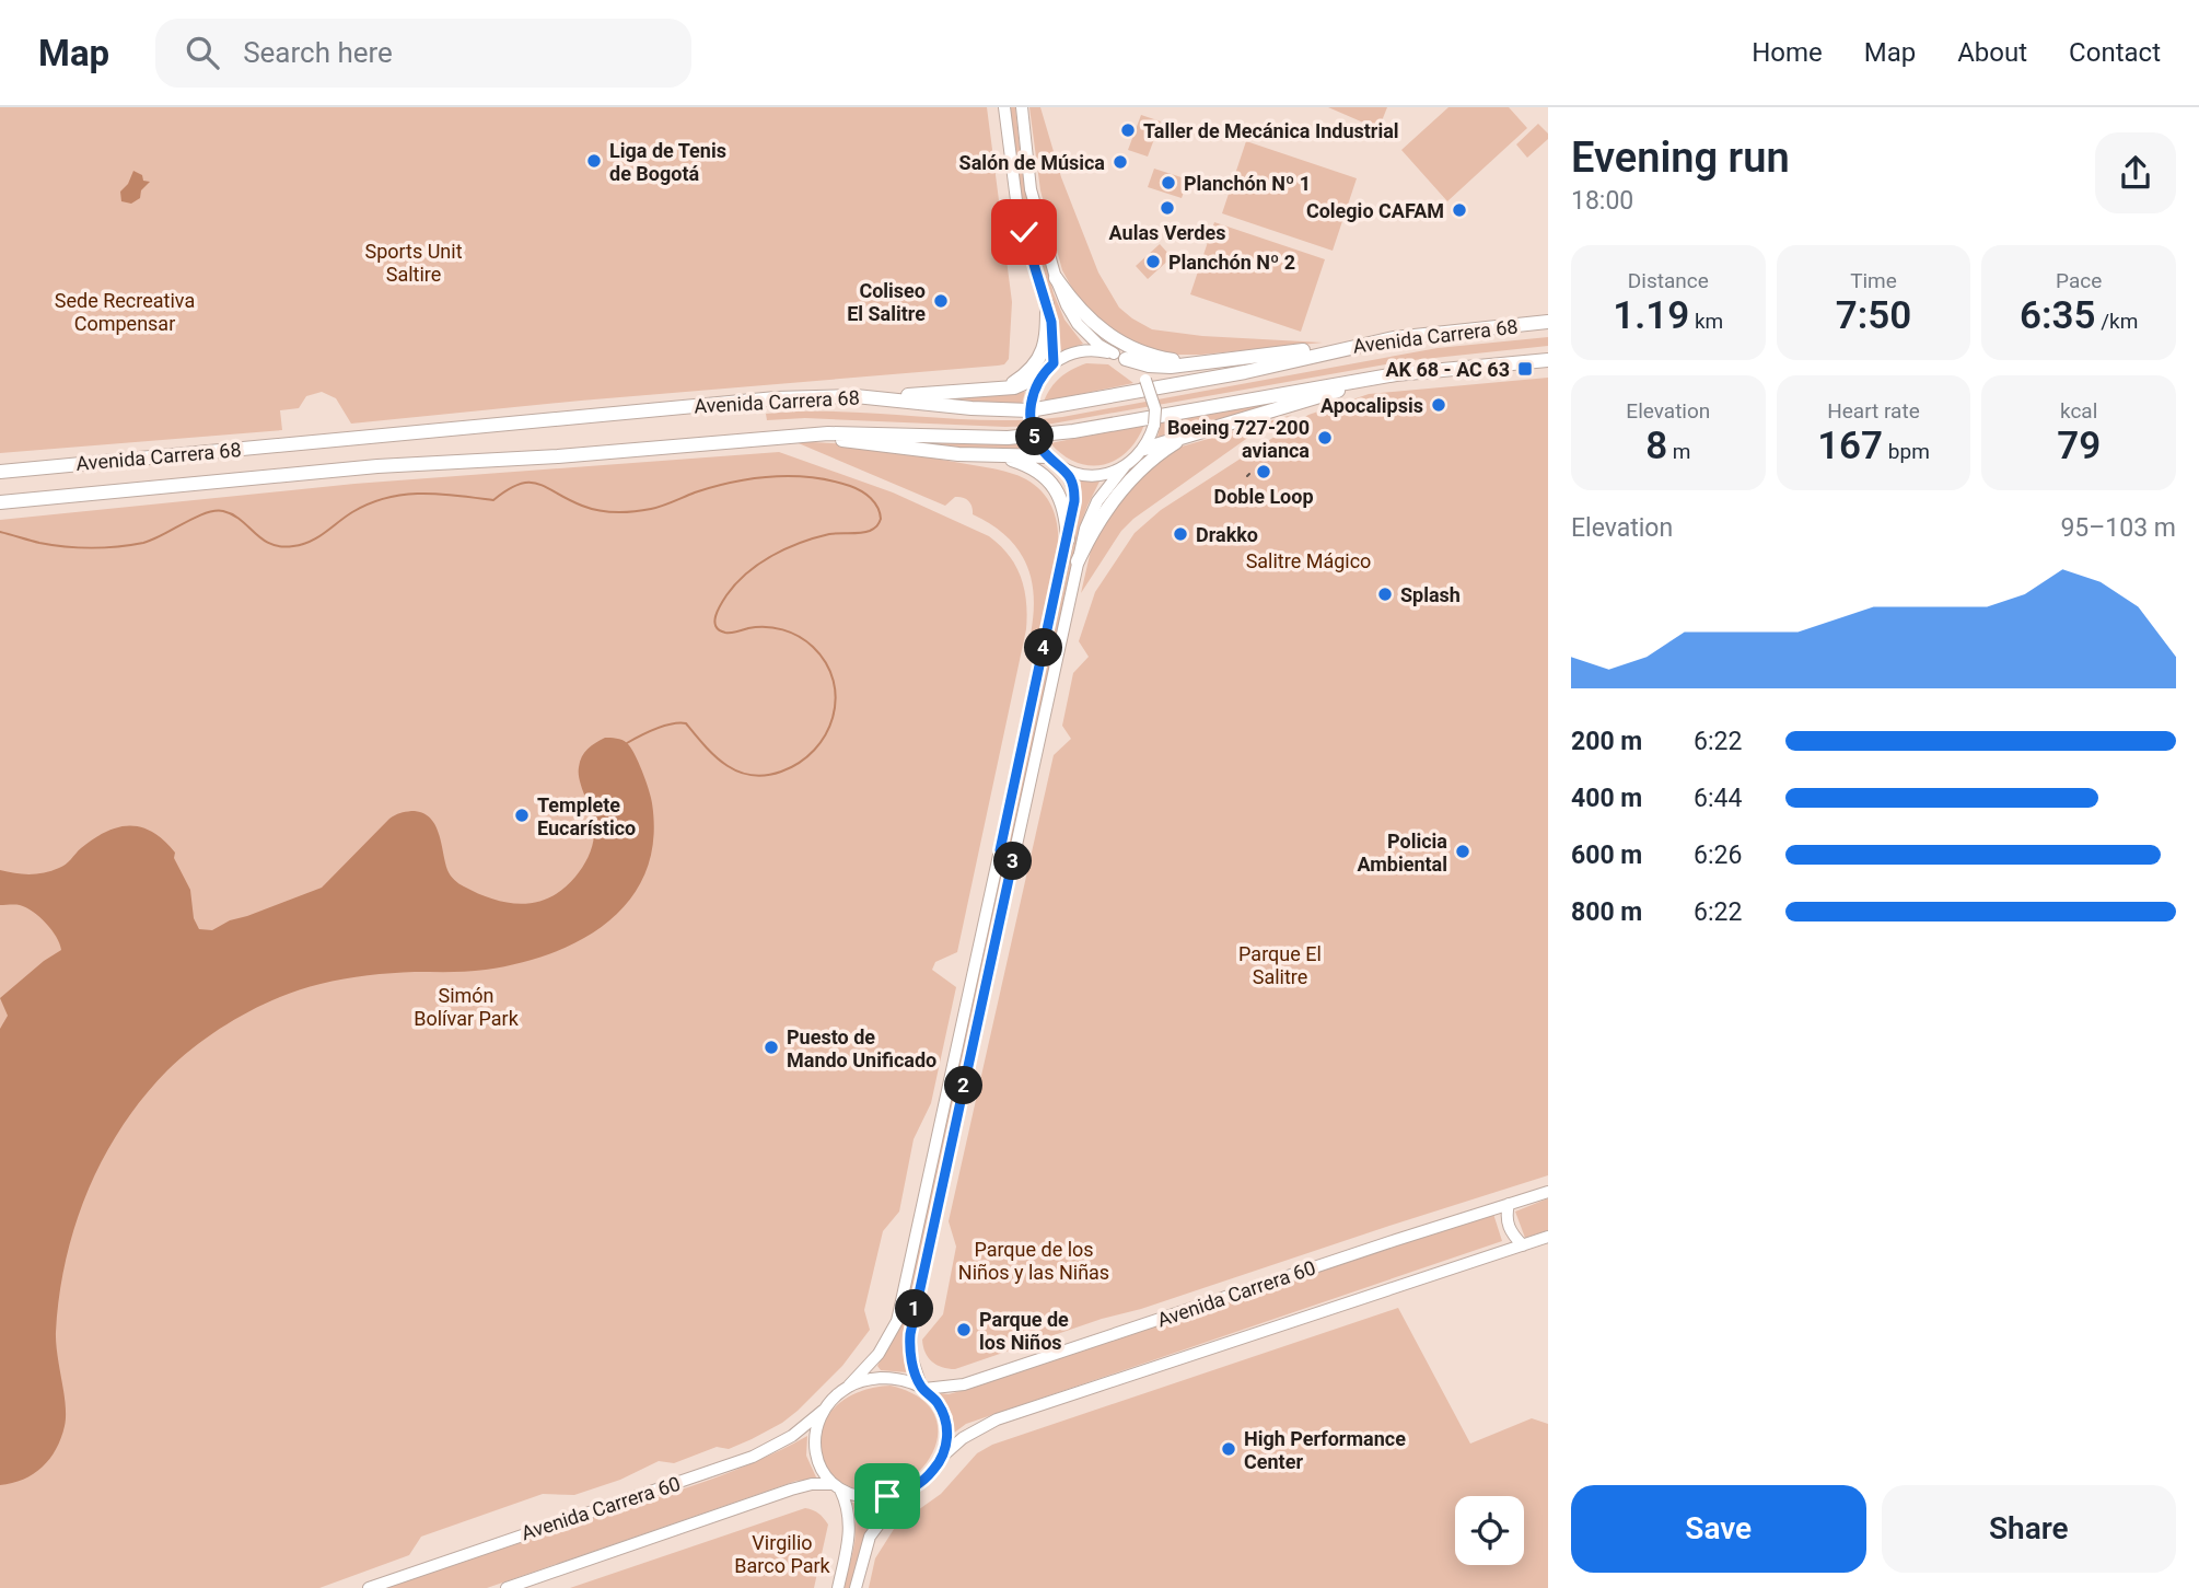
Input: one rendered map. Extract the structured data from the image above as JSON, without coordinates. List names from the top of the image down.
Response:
{
  "streets": {
    "main road": ["Avenida Carrera 68", "Avenida Carrera 60"]
  },
  "parks": [
    "Sports Unit Saltire",
    "Sede Recreativa Compensar",
    "Salitre Mágico",
    "Parque El Salitre",
    "Simón Bolívar Park",
    "Parque de los Niños y las Niñas",
    "Virgilio Barco Park"
  ],
  "places": {
    "other": [
      "Taller de Mecánica Industrial",
      "Liga de Tenis de Bogotá",
      "Salón de Música",
      "Planchón Nº 1",
      "Aulas Verdes",
      "Colegio CAFAM",
      "Planchón Nº 2",
      "Coliseo El Salitre",
      "Apocalipsis",
      "Boeing 727-200 avianca",
      "Doble Loop",
      "Drakko",
      "Splash",
      "Templete Eucarístico",
      "Policia Ambiental",
      "Puesto de Mando Unificado",
      "Parque de los Niños",
      "High Performance Center"
    ],
    "transit": ["AK 68 - AC 63"]
  },
  "page": {
    "header": "Map",
    "search": "Search here",
    "nav": [
      "Home",
      "Map",
      "About",
      "Contact"
    ],
    "heading": ["Evening run", "18:00"],
    "stats": [
      ["Distance", "1.19 km"],
      ["Time", "7:50"],
      ["Pace", "6:35 /km"],
      ["Elevation", "8 m"],
      ["Heart rate", "167 bpm"],
      ["kcal", "79"]
    ],
    "pins": [
      "5",
      "4",
      "3",
      "2",
      "1"
    ],
    "chart": ["Elevation", "95–103 m"],
    "list": [
      {
        "name": "200 m",
        "note": "6:22"
      },
      {
        "name": "400 m",
        "note": "6:44"
      },
      {
        "name": "600 m",
        "note": "6:26"
      },
      {
        "name": "800 m",
        "note": "6:22"
      }
    ],
    "buttons": ["Save", "Share"]
  }
}
